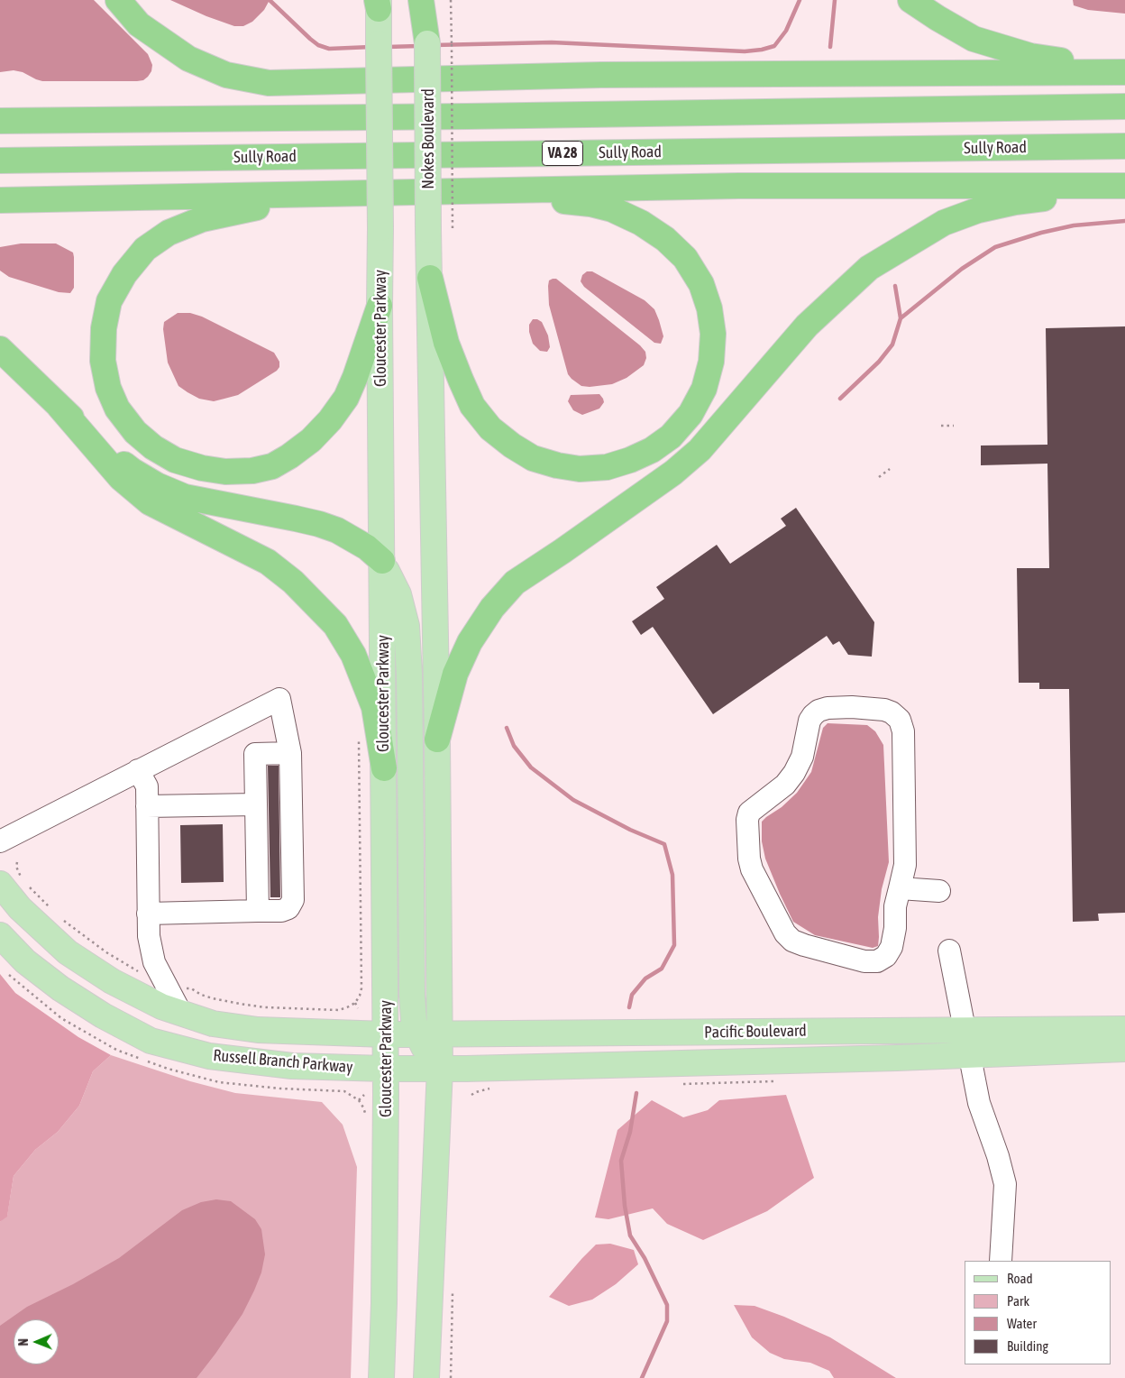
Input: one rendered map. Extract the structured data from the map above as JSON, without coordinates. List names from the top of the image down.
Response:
{
  "streets": {
    "highway": ["Sully Road", "VA 28"],
    "main road": [
      "Nokes Boulevard",
      "Gloucester Parkway",
      "Pacific Boulevard",
      "Russell Branch Parkway"
    ]
  },
  "crossings": [
    ["Gloucester Parkway", "Pacific Boulevard"],
    ["Gloucester Parkway", "Russell Branch Parkway"],
    ["Pacific Boulevard", "Russell Branch Parkway"]
  ],
  "legend": [
    "Road",
    "Park",
    "Water",
    "Building"
  ],
  "north": "left"
}
